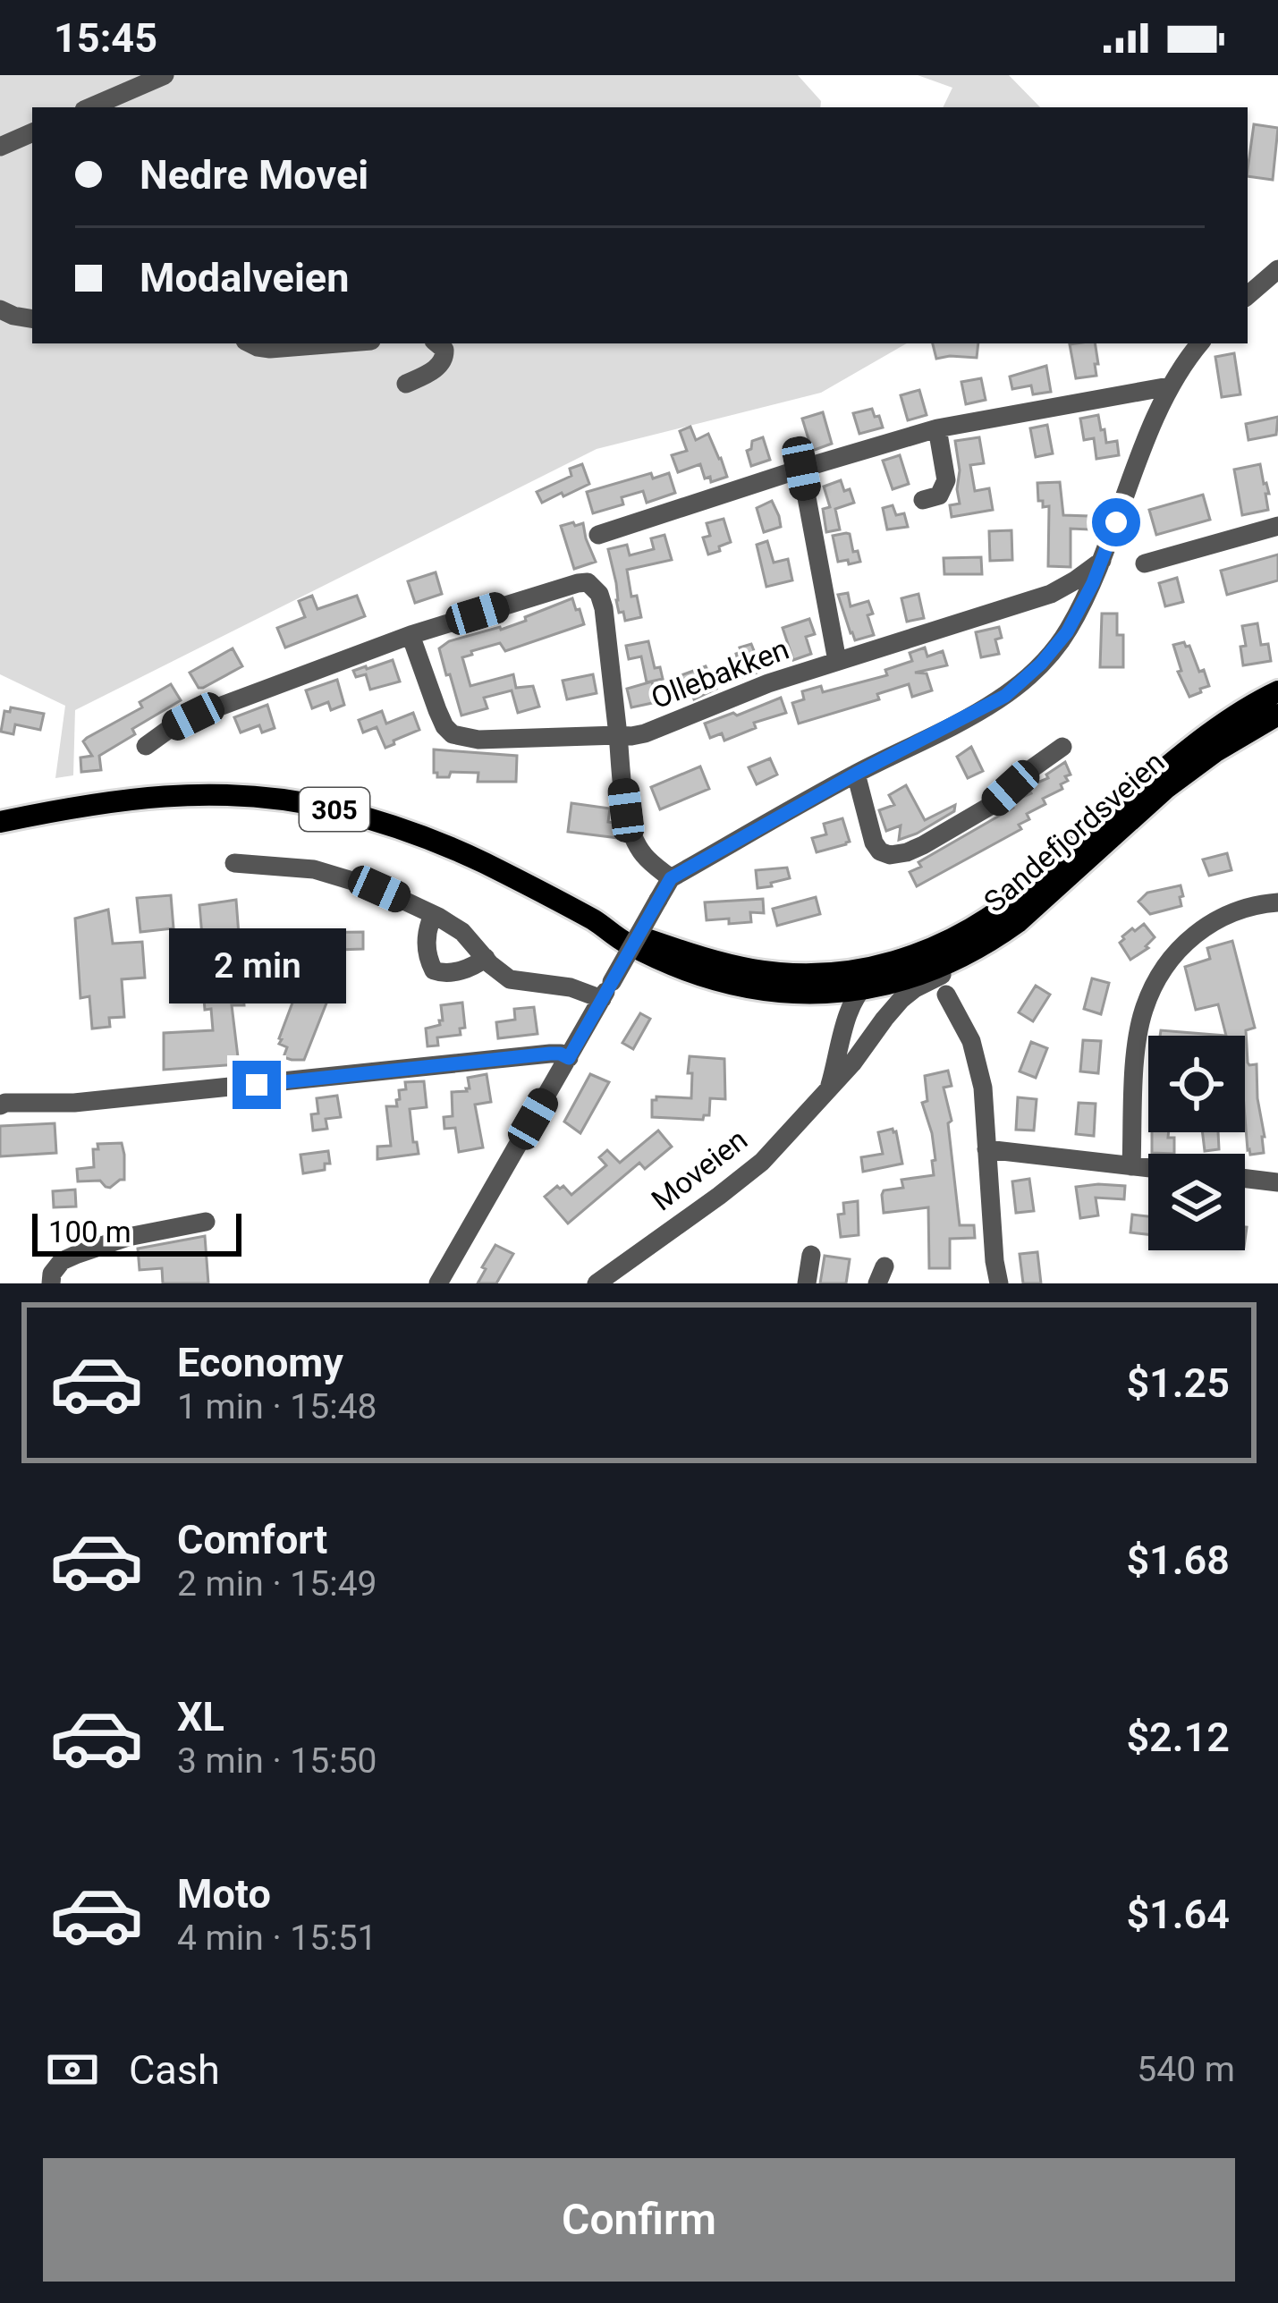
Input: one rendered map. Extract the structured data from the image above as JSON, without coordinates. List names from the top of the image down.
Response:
{
  "streets": {
    "main road": ["305", "Sandefjordsveien"],
    "street": ["Ollebakken", "Moveien"]
  },
  "crossings": [
    ["Sandefjordsveien", "Moveien"]
  ],
  "scale_bar": "100 m",
  "page": {
    "status": "15:45",
    "banner": ["Nedre Movei", "Modalveien"],
    "bubble": "2 min",
    "scale": "100 m",
    "list": [
      {
        "name": "Economy",
        "note": "1 min · 15:48",
        "value": "$1.25"
      },
      {
        "name": "Comfort",
        "note": "2 min · 15:49",
        "value": "$1.68"
      },
      {
        "name": "XL",
        "note": "3 min · 15:50",
        "value": "$2.12"
      },
      {
        "name": "Moto",
        "note": "4 min · 15:51",
        "value": "$1.64"
      }
    ],
    "pay": ["Cash", "540 m"],
    "buttons": "Confirm"
  }
}
